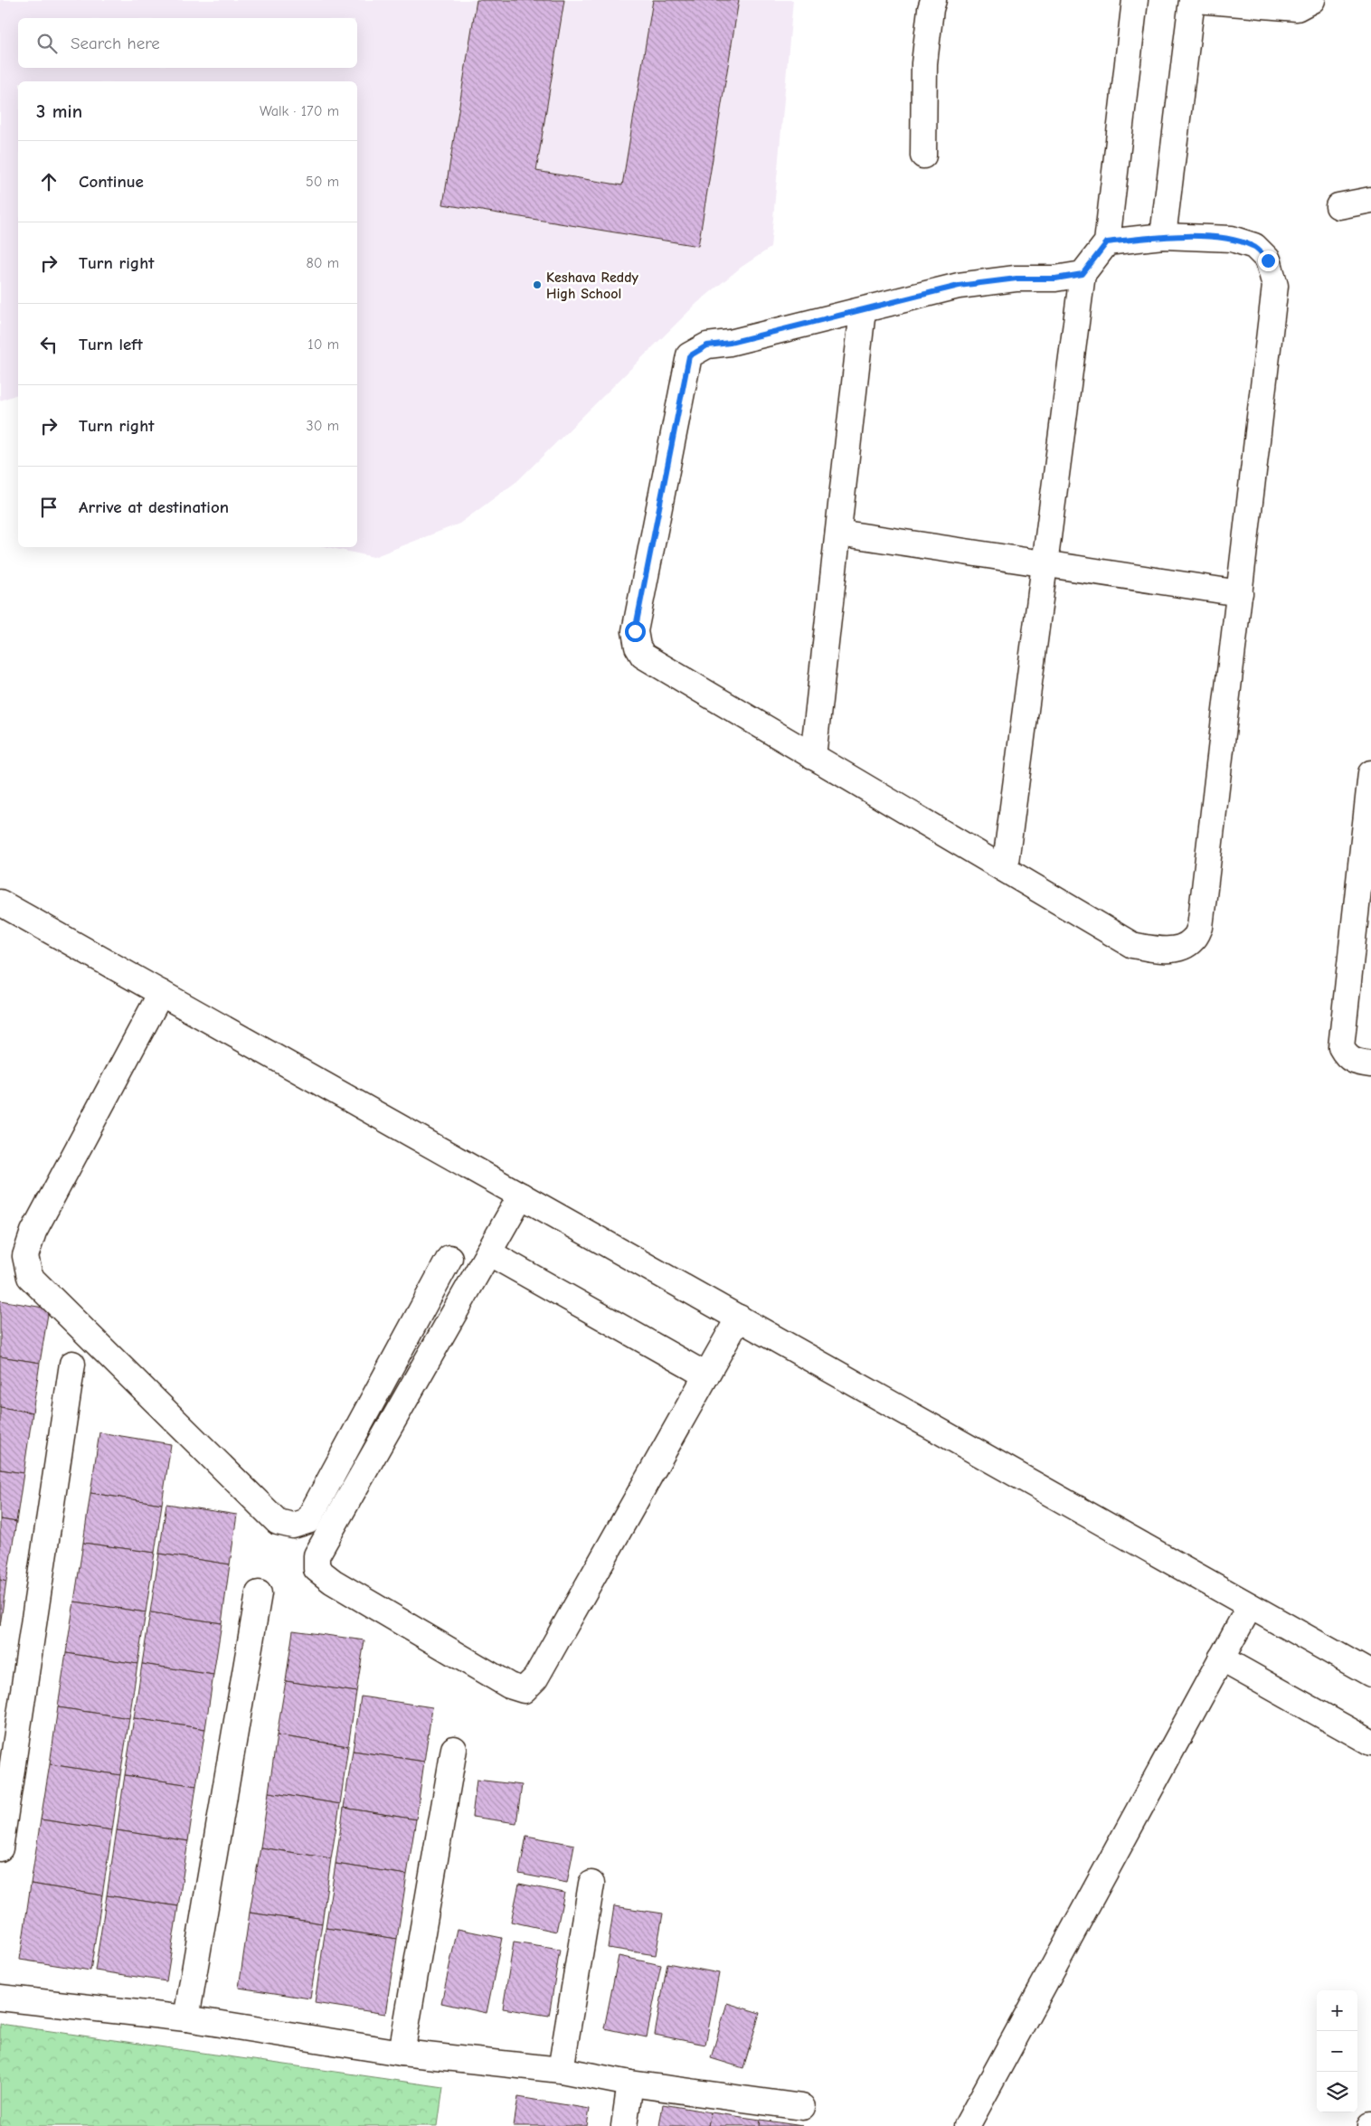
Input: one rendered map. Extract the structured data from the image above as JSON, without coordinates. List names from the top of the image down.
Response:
{
  "places": ["Keshava Reddy High School"],
  "page": {
    "search": "Search here",
    "heading": ["3 min", "Walk · 170 m"],
    "list": [
      ["Continue", "50 m"],
      ["Turn right", "80 m"],
      ["Turn left", "10 m"],
      ["Turn right", "30 m"],
      "Arrive at destination"
    ],
    "map_buttons": ["+", "−"]
  }
}
